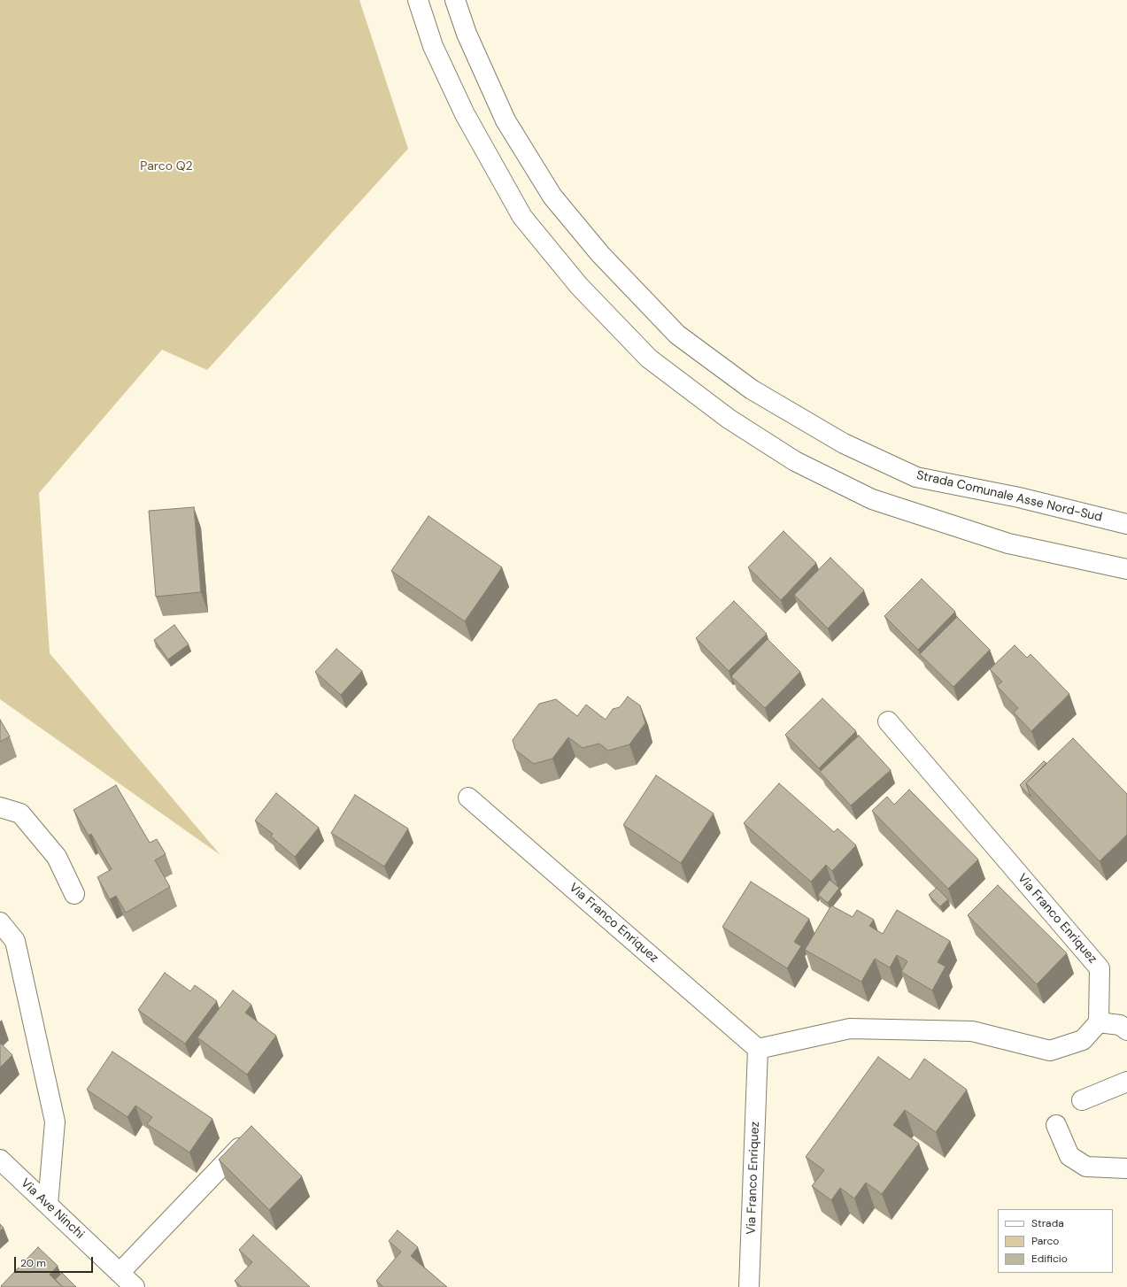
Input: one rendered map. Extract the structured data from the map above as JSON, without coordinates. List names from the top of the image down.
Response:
{
  "streets": {
    "main road": ["Strada Comunale Asse Nord-Sud", "Via Franco Enriquez", "Via Ave Ninchi"]
  },
  "parks": ["Parco Q2"],
  "legend": ["Strada", "Parco", "Edificio"],
  "scale_bar": "20 m"
}
